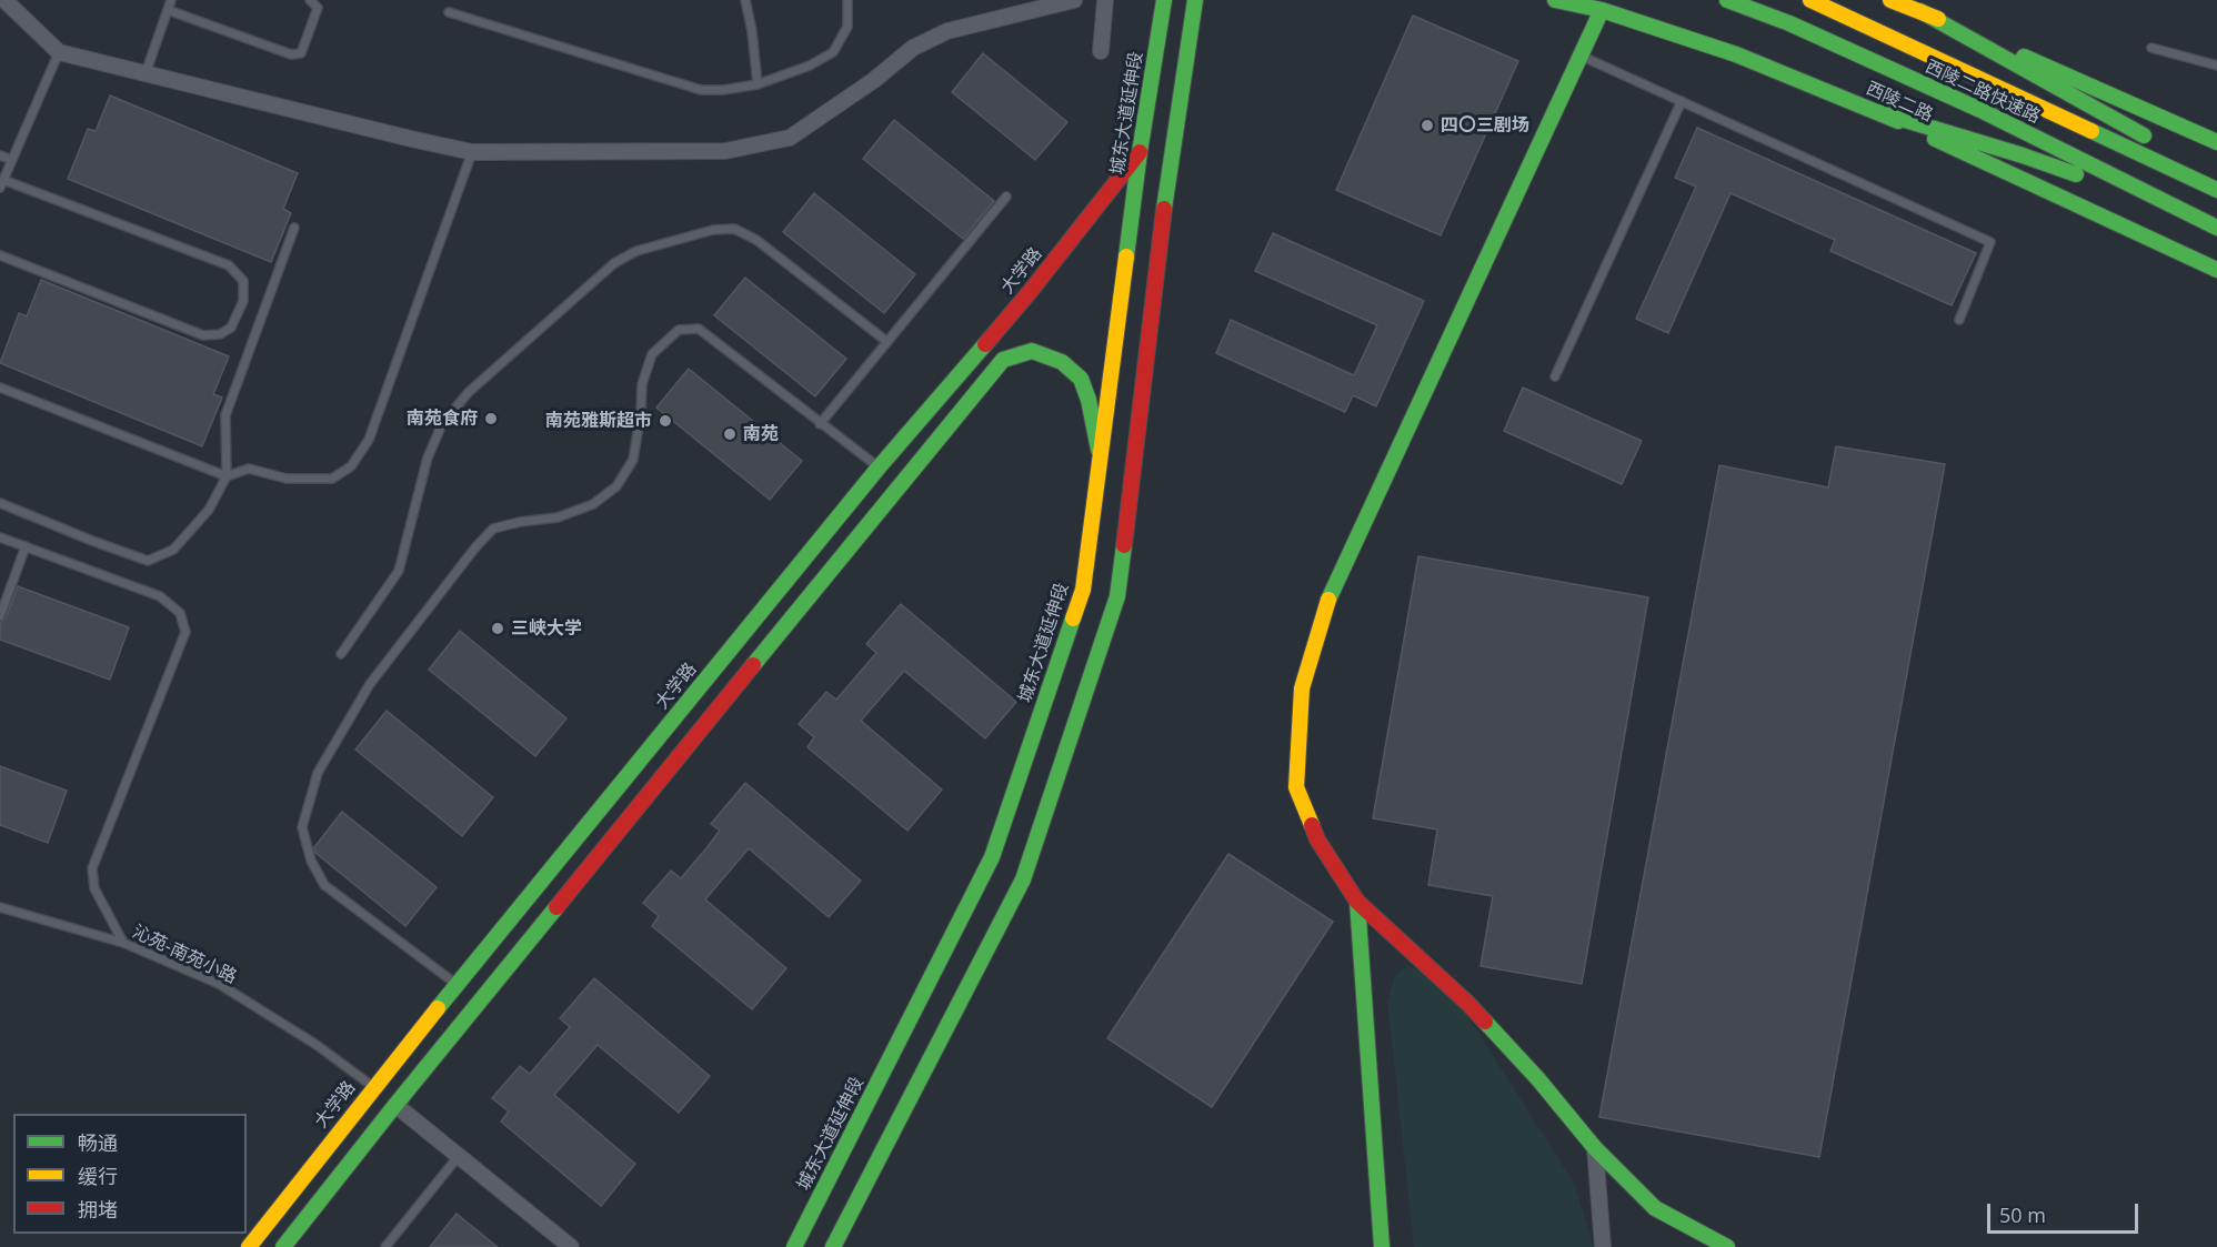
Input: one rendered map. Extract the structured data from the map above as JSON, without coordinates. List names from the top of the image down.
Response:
{
  "streets": {
    "main road": [
      "西陵二路快速路",
      "西陵二路",
      "城东大道延伸段",
      "大学路"
    ],
    "lane": ["沁苑-南苑小路"]
  },
  "crossings": [
    ["城东大道延伸段", "大学路"],
    ["大学路", "沁苑-南苑小路"]
  ],
  "places": [
    "四〇三剧场",
    "南苑食府",
    "南苑雅斯超市",
    "南苑",
    "三峡大学"
  ],
  "legend": ["畅通", "缓行", "拥堵"],
  "scale_bar": "50 m"
}
